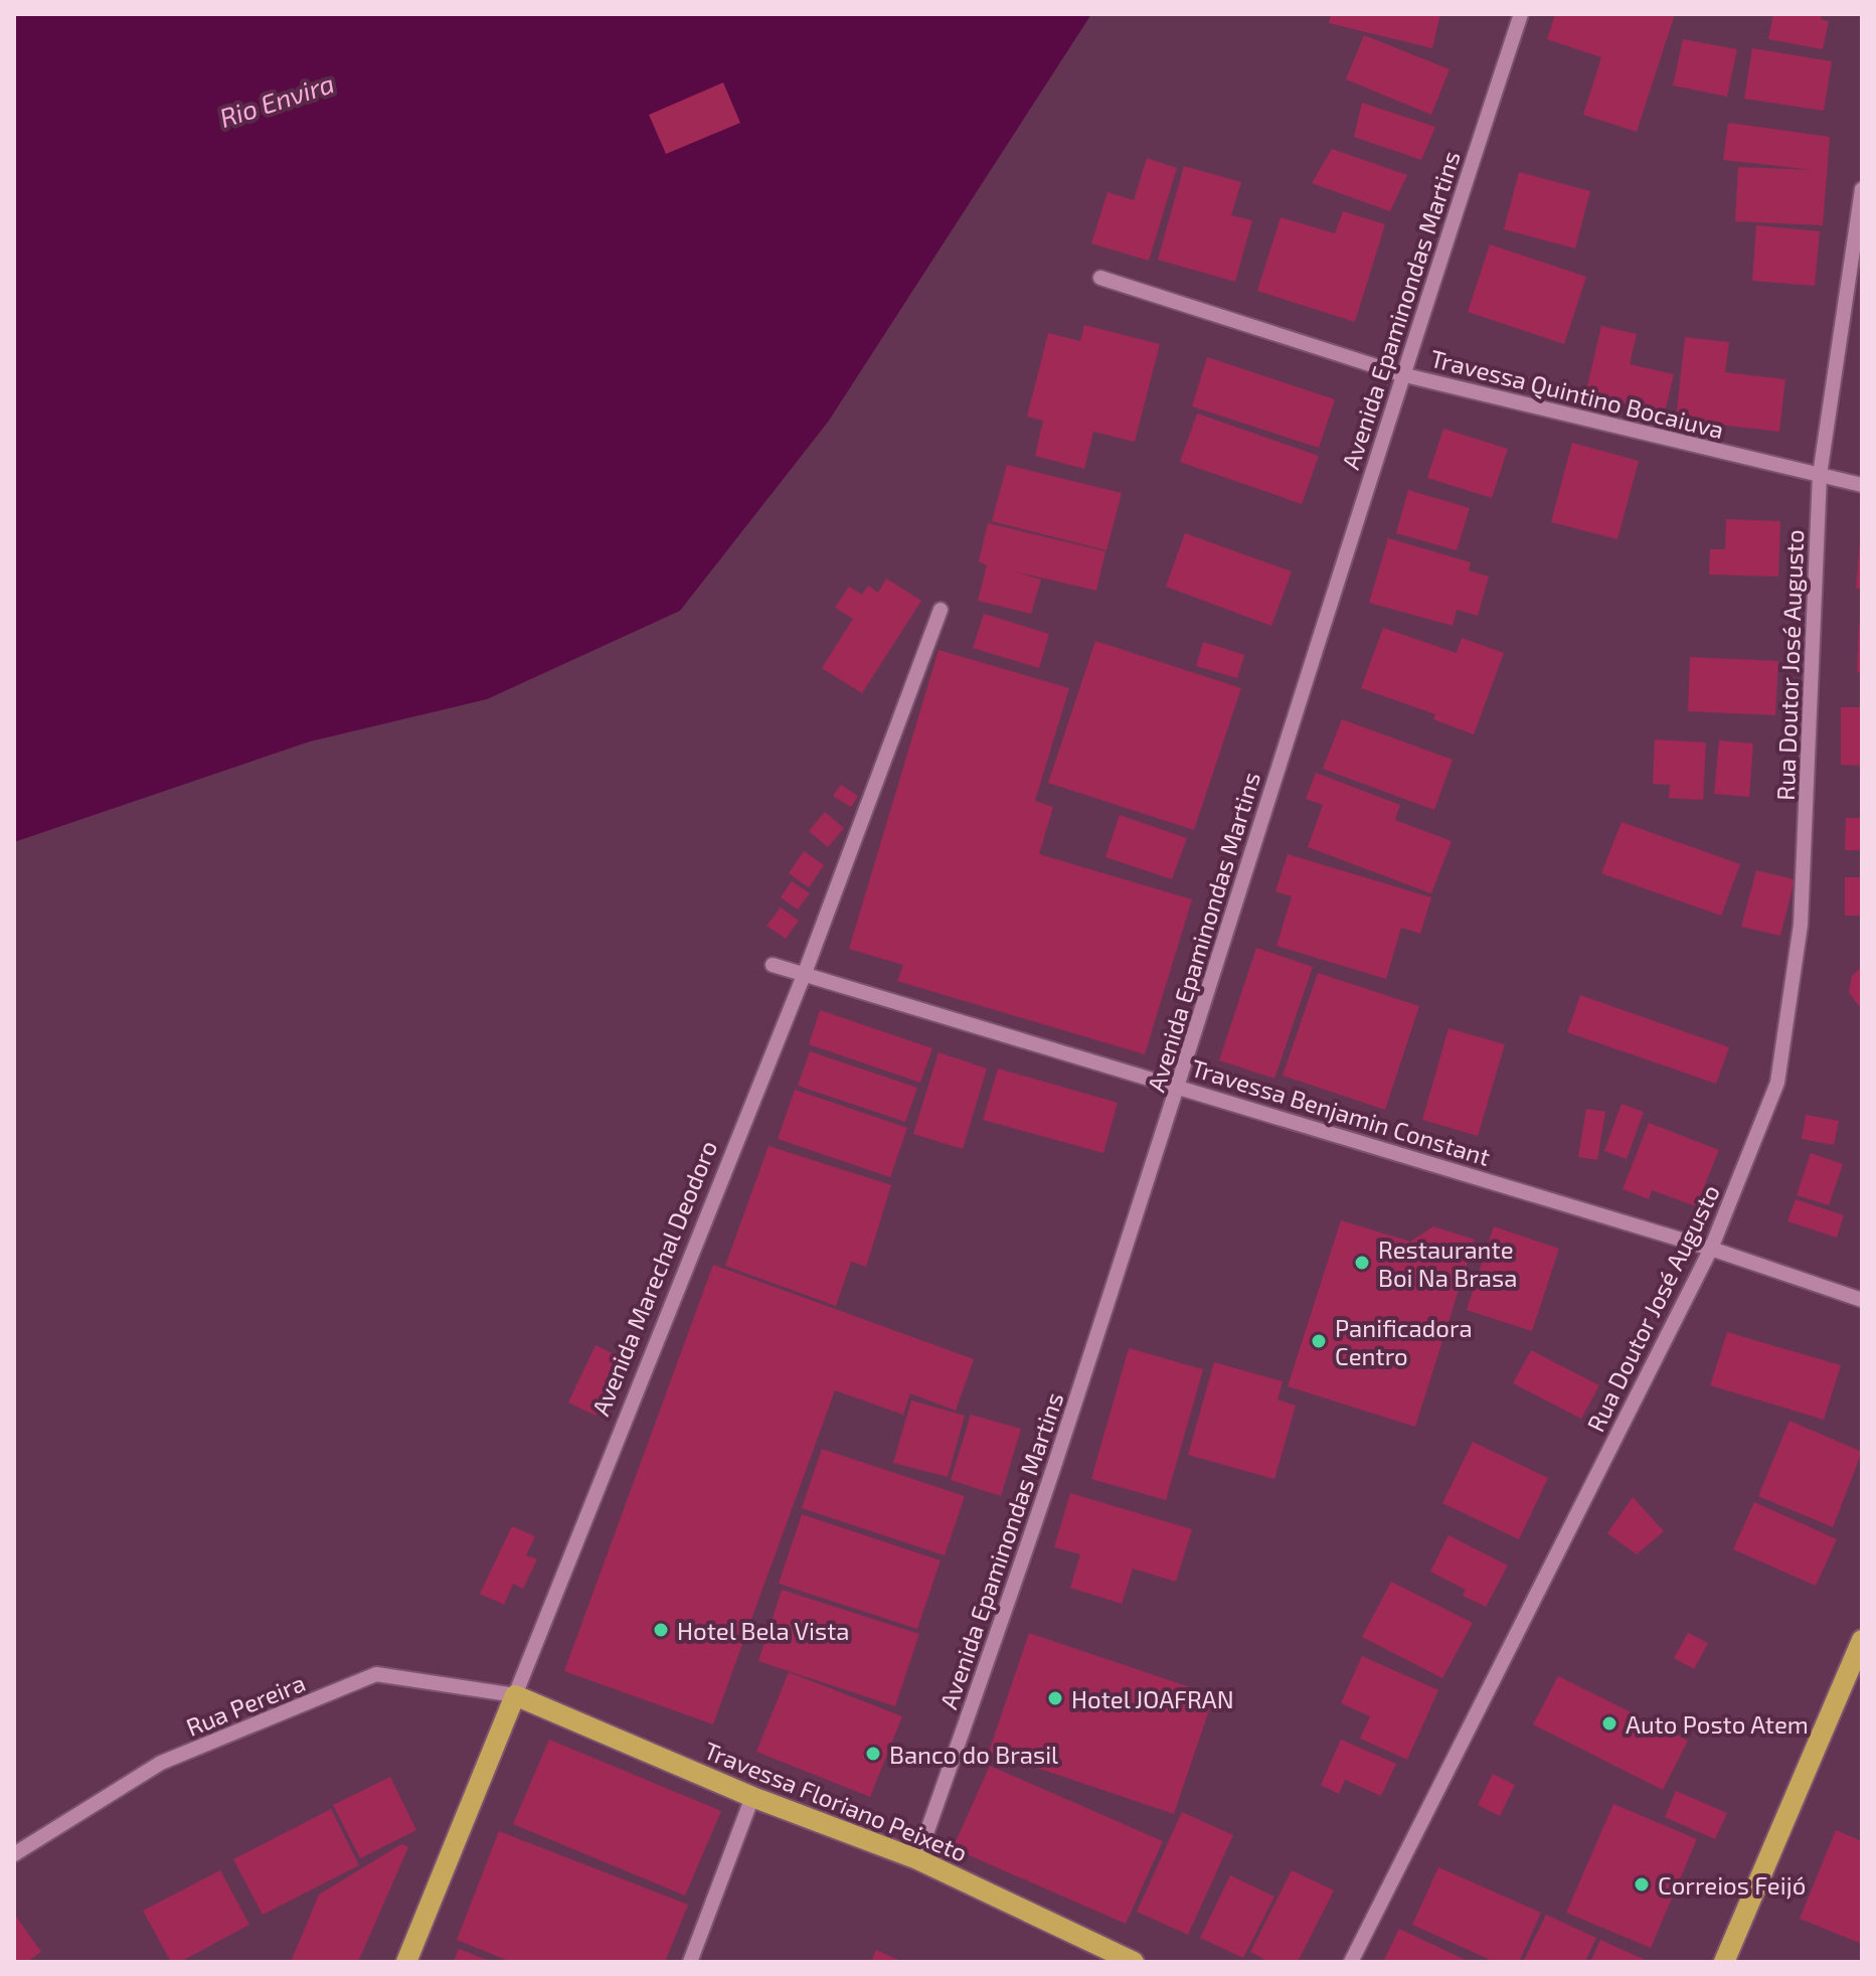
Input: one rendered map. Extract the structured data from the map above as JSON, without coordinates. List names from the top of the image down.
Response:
{
  "streets": {
    "main road": ["Avenida Marechal Deodoro", "Travessa Floriano Peixeto"],
    "street": [
      "Avenida Epaminondas Martins",
      "Travessa Quintino Bocaiuva",
      "Rua Doutor José Augusto",
      "Travessa Benjamin Constant",
      "Rua Pereira"
    ]
  },
  "crossings": [
    ["Avenida Epaminondas Martins", "Travessa Quintino Bocaiuva"],
    ["Avenida Epaminondas Martins", "Travessa Benjamin Constant"],
    ["Avenida Epaminondas Martins", "Travessa Floriano Peixeto"],
    ["Travessa Quintino Bocaiuva", "Rua Doutor José Augusto"],
    ["Rua Doutor José Augusto", "Travessa Benjamin Constant"],
    ["Travessa Benjamin Constant", "Avenida Marechal Deodoro"],
    ["Avenida Marechal Deodoro", "Rua Pereira"],
    ["Avenida Marechal Deodoro", "Travessa Floriano Peixeto"],
    ["Rua Pereira", "Travessa Floriano Peixeto"]
  ],
  "water": ["Rio Envira"],
  "places": [
    "Restaurante Boi Na Brasa",
    "Panificadora Centro",
    "Hotel Bela Vista",
    "Hotel JOAFRAN",
    "Auto Posto Atem",
    "Banco do Brasil",
    "Correios Feijó"
  ]
}
